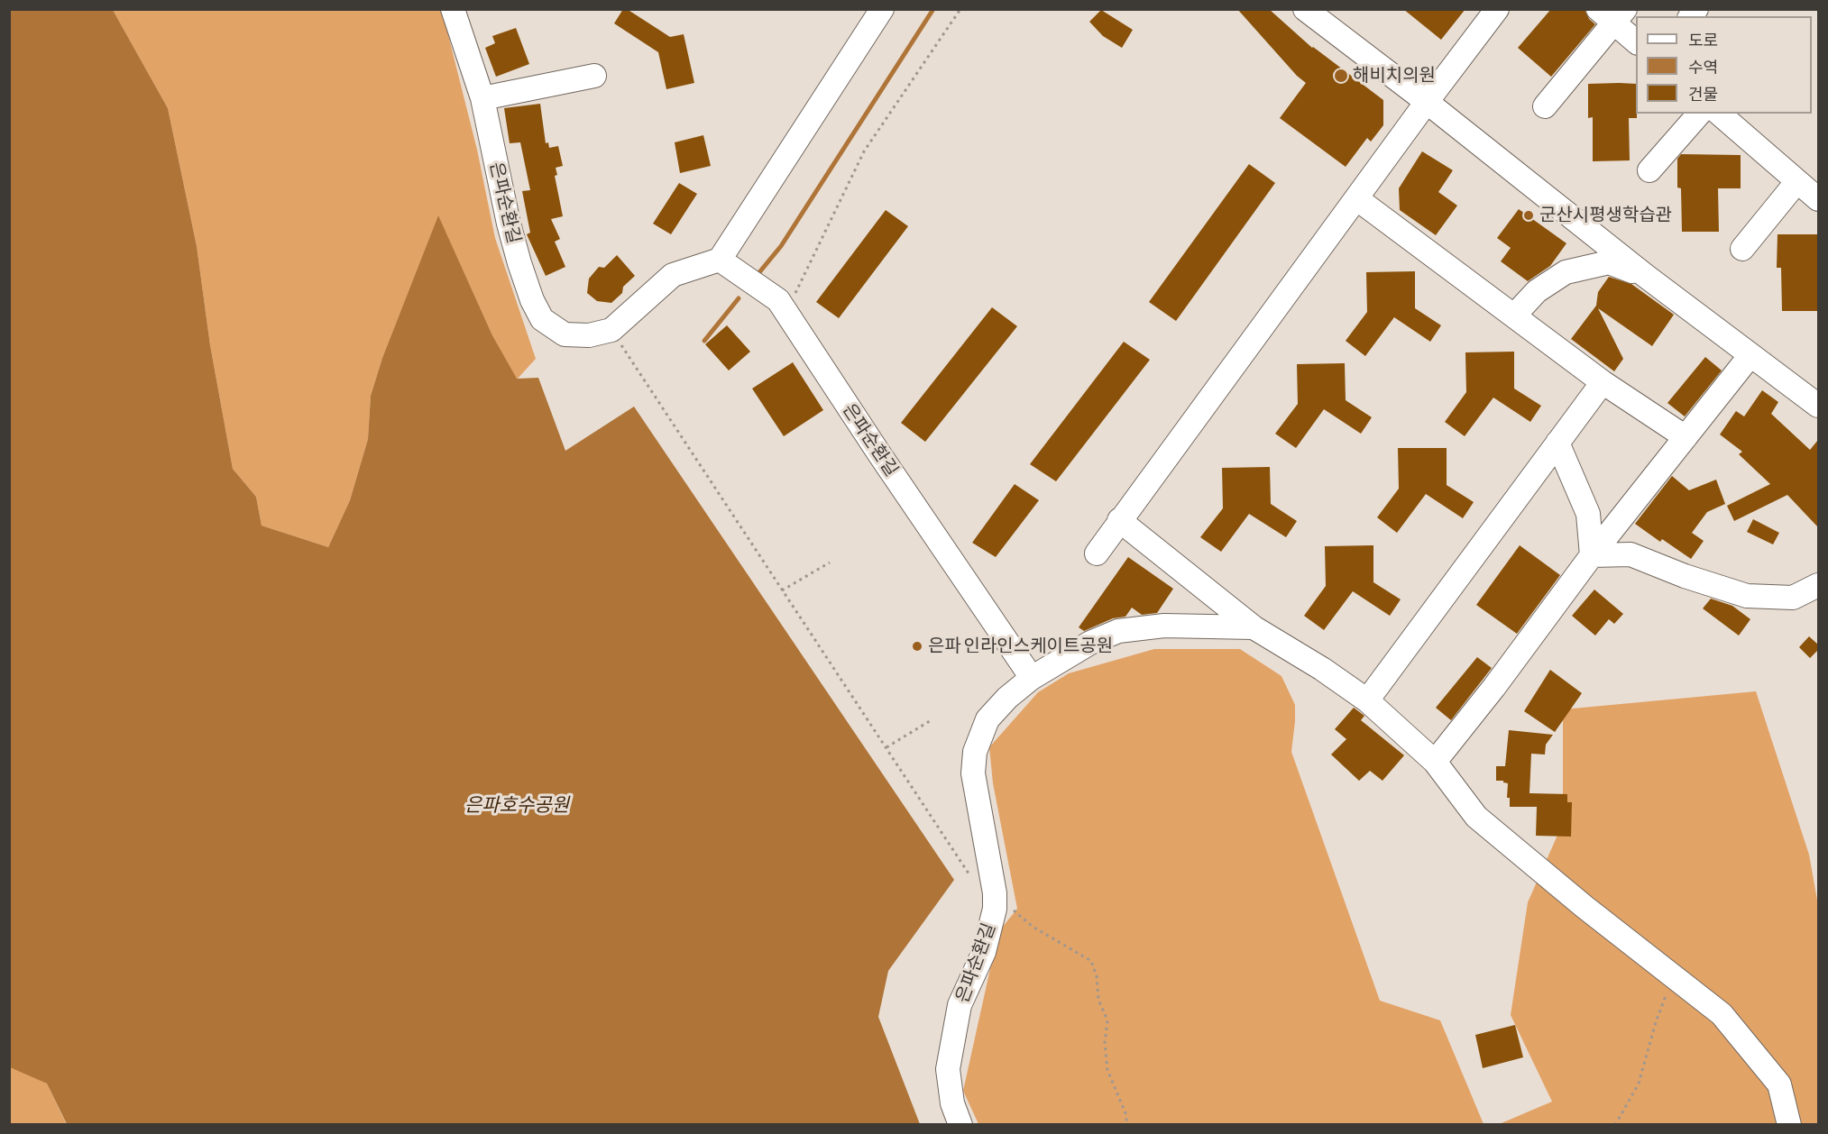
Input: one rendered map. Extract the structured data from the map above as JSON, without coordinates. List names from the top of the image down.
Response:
{
  "streets": {
    "street": ["은파순환길"]
  },
  "water": ["은파호수공원"],
  "places": ["해비치의원", "군산시평생학습관", "은파 인라인스케이트공원"],
  "legend": ["도로", "수역", "건물"]
}
